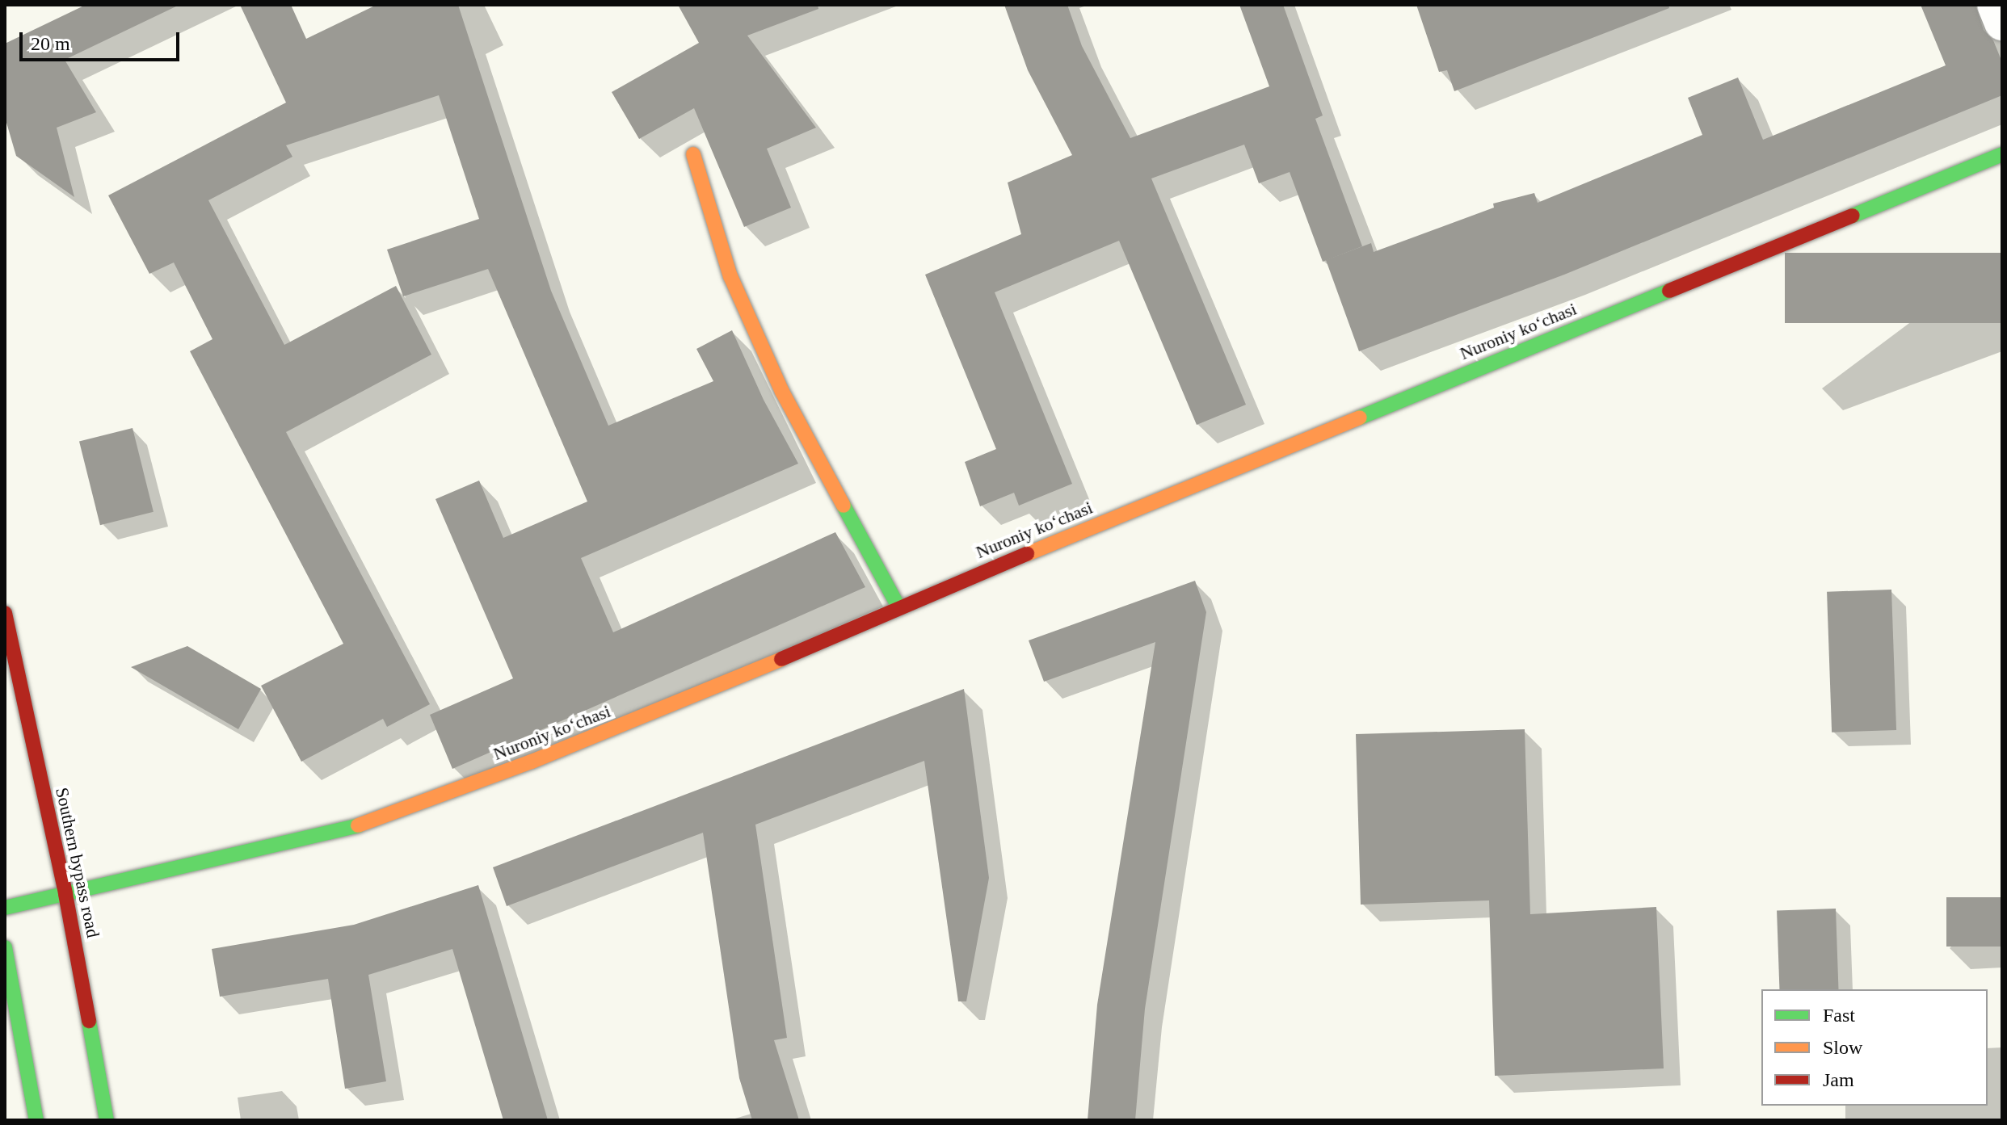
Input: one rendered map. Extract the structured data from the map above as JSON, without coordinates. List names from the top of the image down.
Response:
{
  "streets": {
    "main road": ["Nuroniy koʻchasi", "Southern bypass road"]
  },
  "crossings": [
    ["Nuroniy koʻchasi", "Southern bypass road"]
  ],
  "legend": ["Fast", "Slow", "Jam"],
  "scale_bar": "20 m"
}
